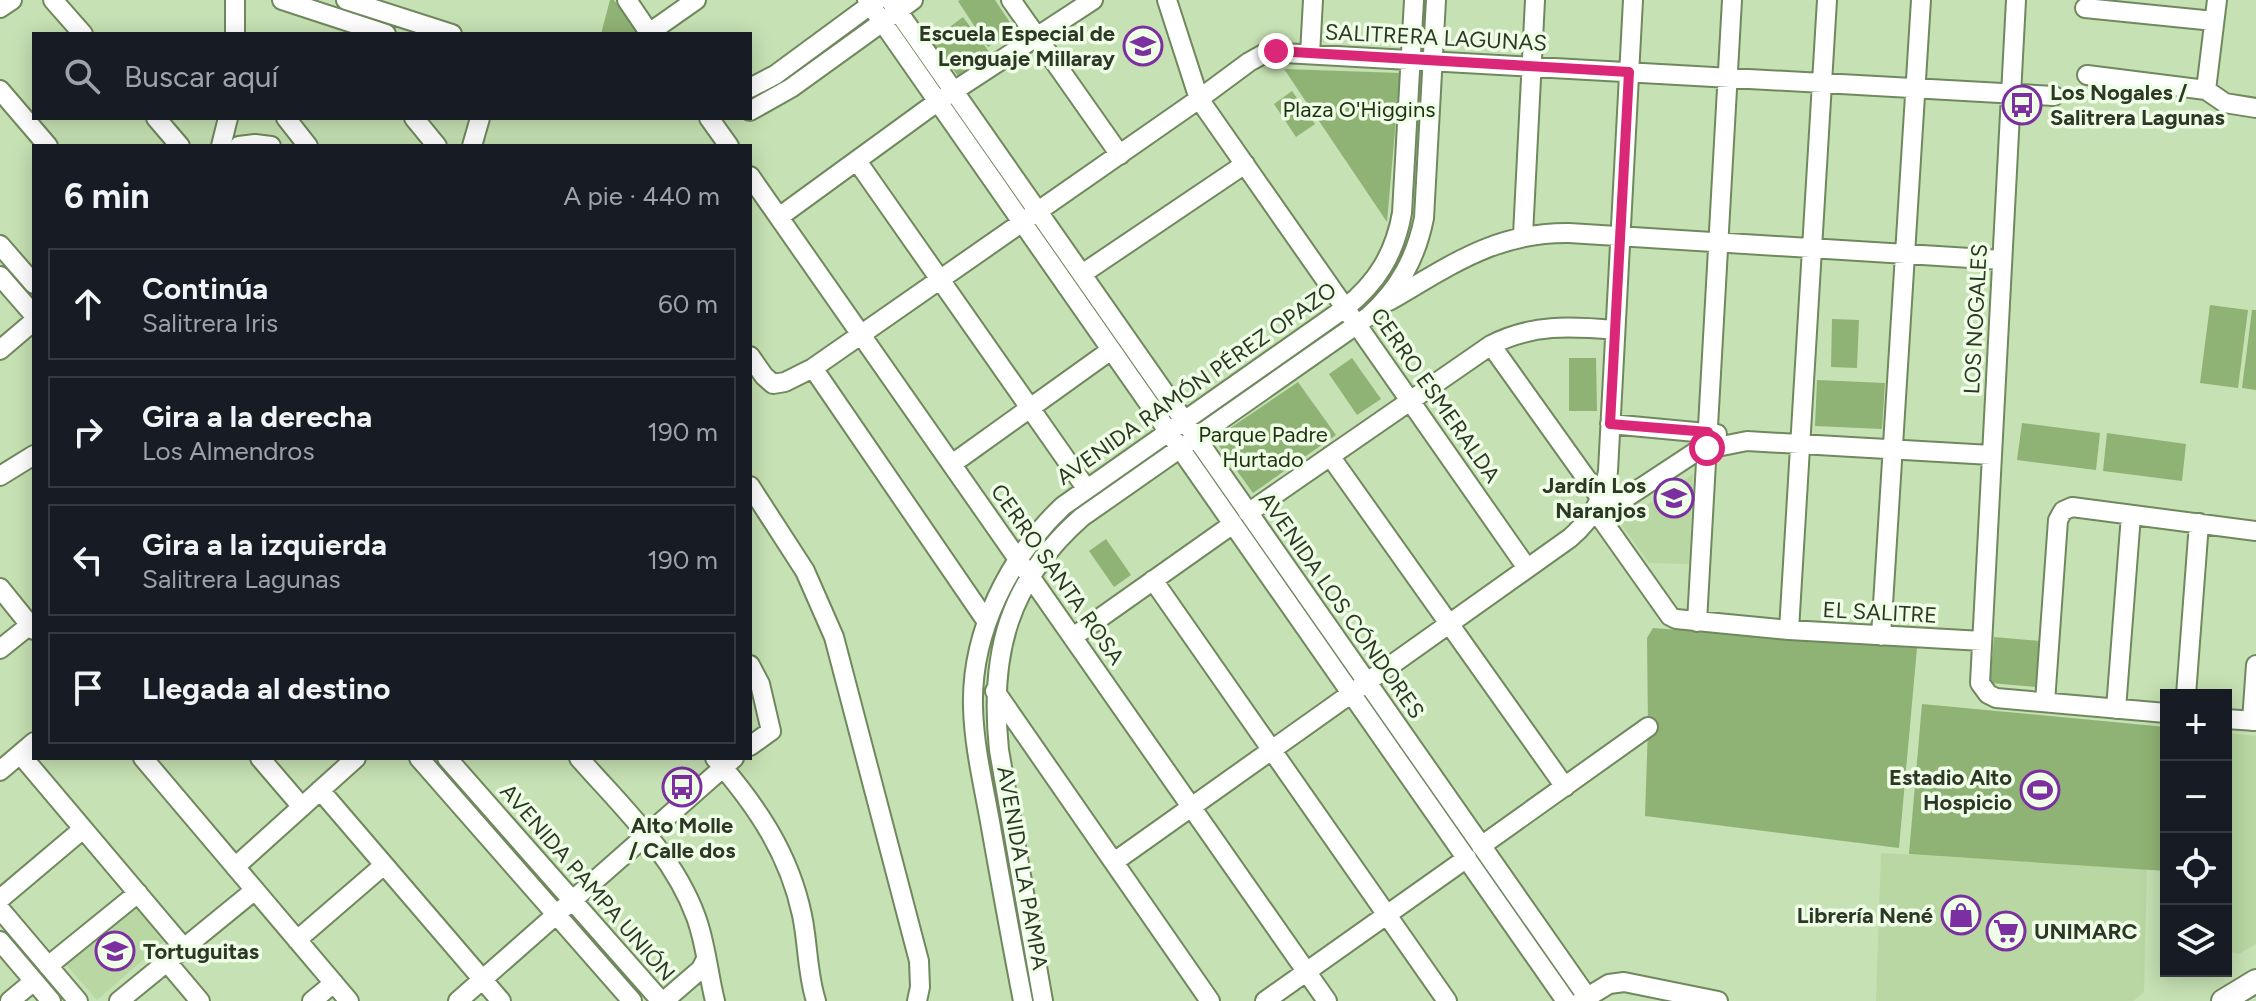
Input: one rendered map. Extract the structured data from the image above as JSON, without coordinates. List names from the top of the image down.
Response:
{
  "streets": {
    "street": [
      "SALITRERA LAGUNAS",
      "LOS NOGALES",
      "AVENIDA RAMÓN PÉREZ OPAZO",
      "CERRO ESMERALDA",
      "CERRO SANTA ROSA",
      "AVENIDA LOS CÓNDORES",
      "EL SALITRE",
      "AVENIDA LA PAMPA",
      "AVENIDA PAMPA UNIÓN"
    ]
  },
  "crossings": [
    ["SALITRERA LAGUNAS", "LOS NOGALES"],
    ["SALITRERA LAGUNAS", "AVENIDA RAMÓN PÉREZ OPAZO"],
    ["SALITRERA LAGUNAS", "CERRO ESMERALDA"],
    ["SALITRERA LAGUNAS", "CERRO SANTA ROSA"],
    ["SALITRERA LAGUNAS", "AVENIDA LOS CÓNDORES"],
    ["LOS NOGALES", "EL SALITRE"],
    ["AVENIDA RAMÓN PÉREZ OPAZO", "CERRO ESMERALDA"],
    ["AVENIDA RAMÓN PÉREZ OPAZO", "CERRO SANTA ROSA"],
    ["AVENIDA RAMÓN PÉREZ OPAZO", "AVENIDA LOS CÓNDORES"],
    ["AVENIDA RAMÓN PÉREZ OPAZO", "AVENIDA LA PAMPA"]
  ],
  "parks": ["Plaza O'Higgins", "Parque Padre Hurtado"],
  "places": {
    "school or university": ["Escuela Especial de Lenguaje Millaray", "Jardín Los Naranjos", "Tortuguitas"],
    "bus stop": ["Los Nogales / Salitrera Lagunas", "Alto Molle / Calle dos"],
    "sports": ["Estadio Alto Hospicio"],
    "shop": ["Librería Nené"],
    "supermarket": ["UNIMARC"]
  },
  "page": {
    "search": "Buscar aquí",
    "heading": ["6 min", "A pie · 440 m"],
    "list": [
      ["Continúa", "Salitrera Iris", "60 m"],
      ["Gira a la derecha", "Los Almendros", "190 m"],
      ["Gira a la izquierda", "Salitrera Lagunas", "190 m"],
      "Llegada al destino"
    ],
    "map_buttons": ["+", "−"]
  }
}
